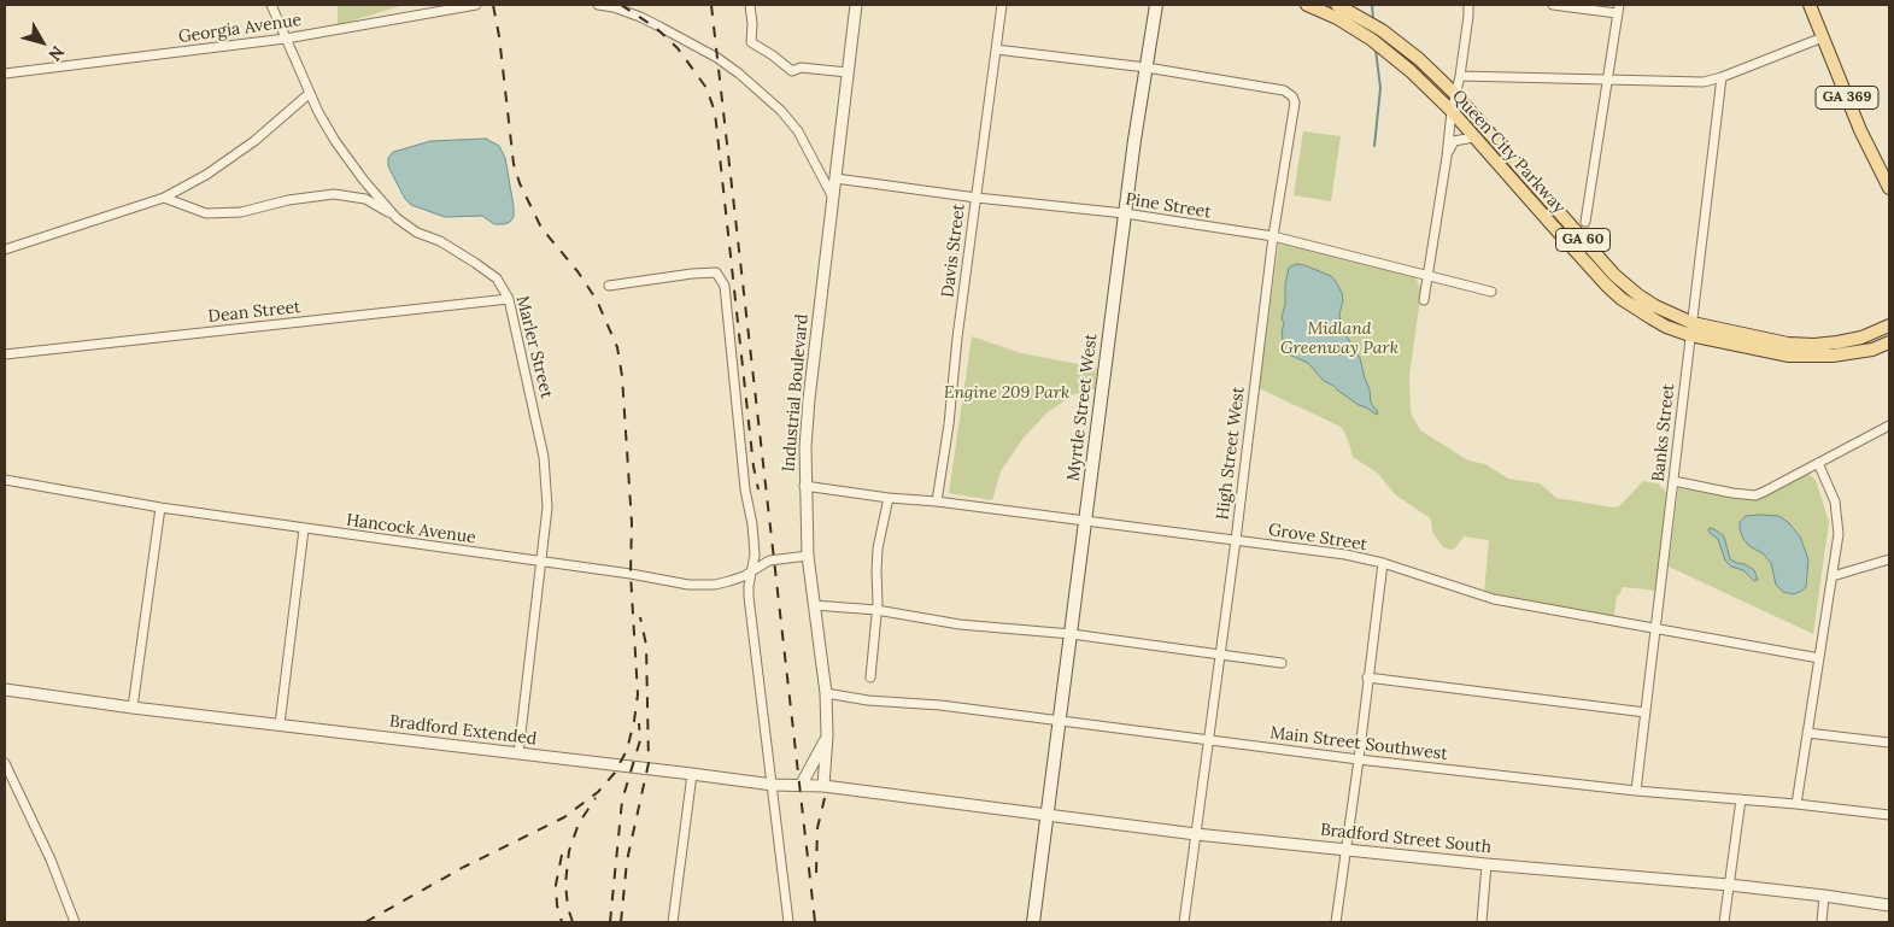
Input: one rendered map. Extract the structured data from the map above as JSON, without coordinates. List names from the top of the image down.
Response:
{
  "streets": {
    "main road": [
      "GA 369",
      "Queen City Parkway",
      "GA 60",
      "Myrtle Street West"
    ],
    "street": [
      "Georgia Avenue",
      "Pine Street",
      "Davis Street",
      "Dean Street",
      "Marler Street",
      "Industrial Boulevard",
      "Banks Street",
      "High Street West",
      "Hancock Avenue",
      "Grove Street",
      "Bradford Extended",
      "Main Street Southwest",
      "Bradford Street South"
    ]
  },
  "crossings": [
    ["Georgia Avenue", "Marler Street"],
    ["Queen City Parkway", "Banks Street"],
    ["Pine Street", "Davis Street"],
    ["Pine Street", "Industrial Boulevard"],
    ["Pine Street", "Myrtle Street West"],
    ["Pine Street", "High Street West"],
    ["Davis Street", "Grove Street"],
    ["Dean Street", "Marler Street"],
    ["Marler Street", "Hancock Avenue"],
    ["Marler Street", "Bradford Extended"],
    ["Industrial Boulevard", "Hancock Avenue"],
    ["Industrial Boulevard", "Grove Street"],
    ["Industrial Boulevard", "Bradford Extended"],
    ["Industrial Boulevard", "Main Street Southwest"],
    ["Myrtle Street West", "High Street West"],
    ["Myrtle Street West", "Grove Street"],
    ["Myrtle Street West", "Main Street Southwest"],
    ["Myrtle Street West", "Bradford Street South"],
    ["Banks Street", "Grove Street"],
    ["Banks Street", "Main Street Southwest"],
    ["High Street West", "Grove Street"],
    ["High Street West", "Main Street Southwest"],
    ["High Street West", "Bradford Street South"],
    ["Bradford Extended", "Bradford Street South"]
  ],
  "parks": ["Midland Greenway Park", "Engine 209 Park"],
  "north": "bottom right"
}
